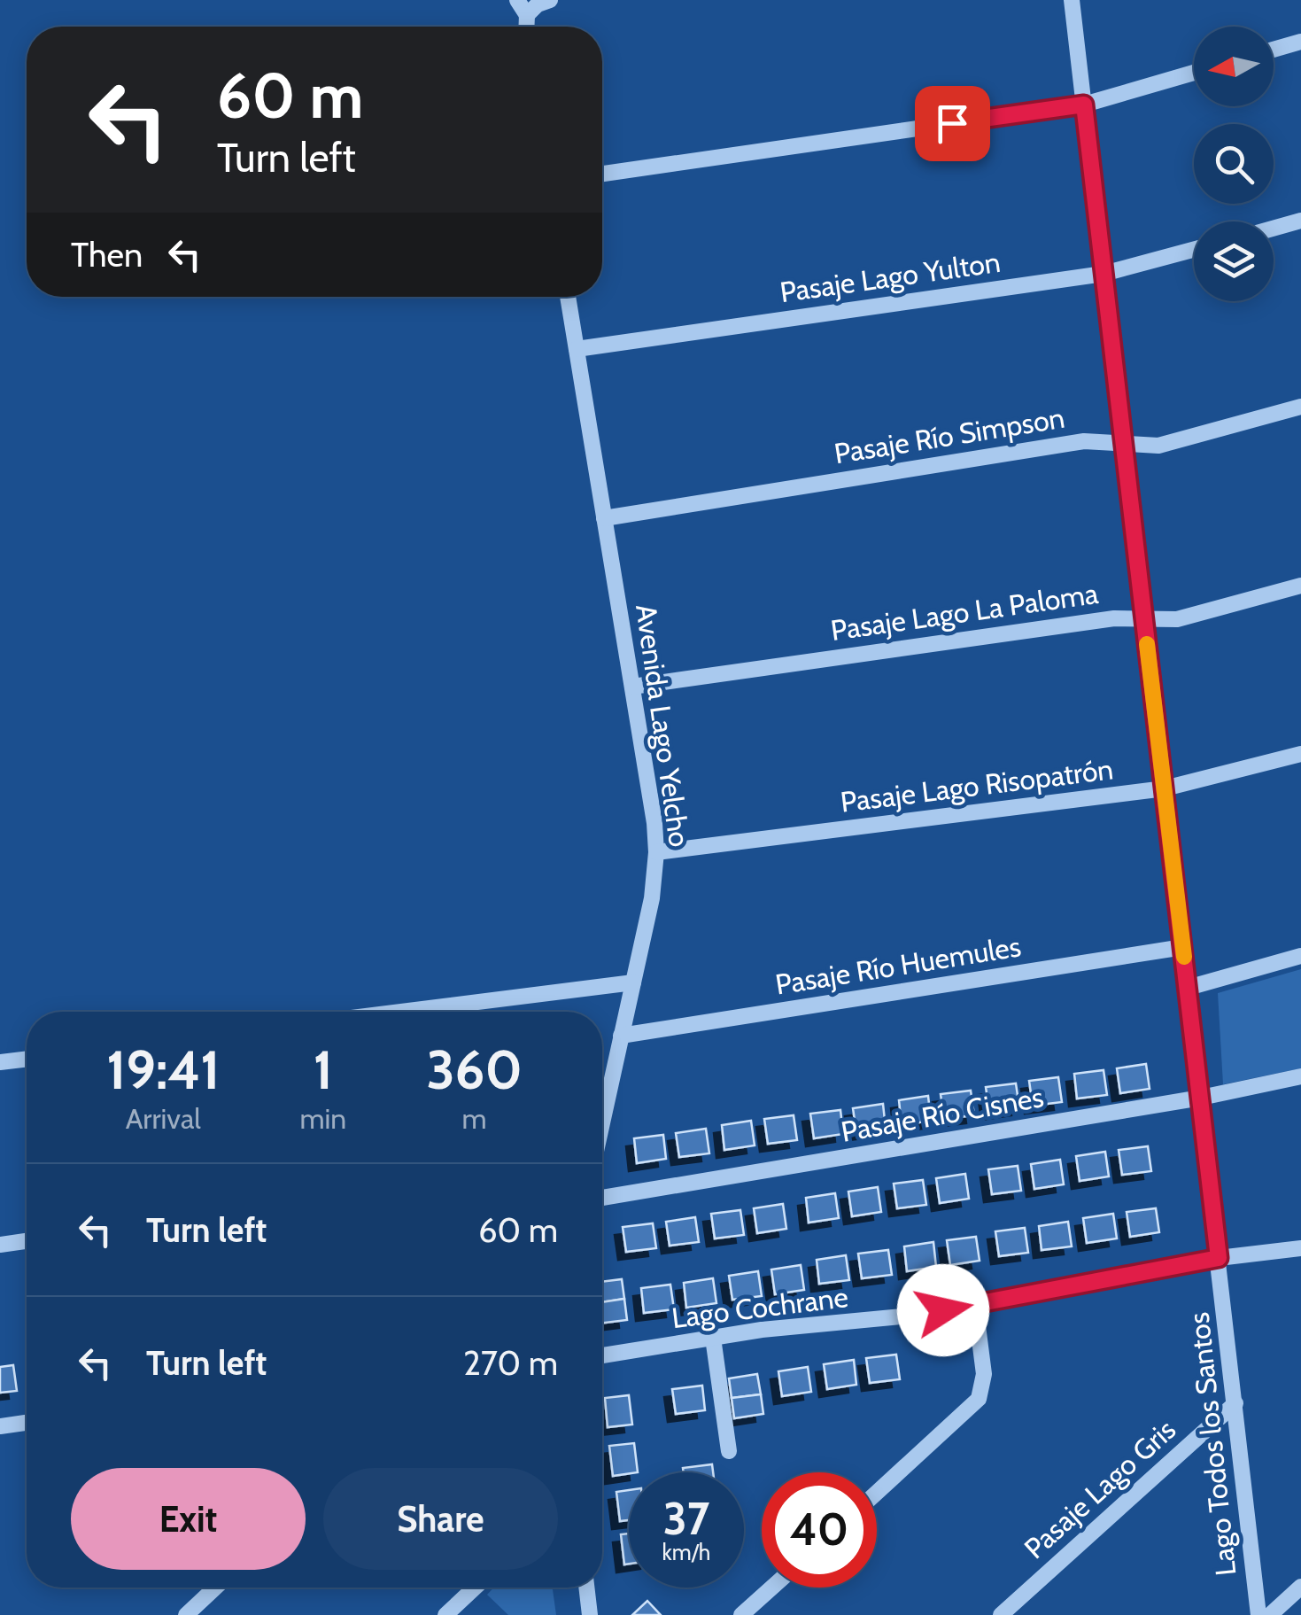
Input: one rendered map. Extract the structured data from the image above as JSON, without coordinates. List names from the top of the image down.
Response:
{
  "streets": {
    "street": [
      "Pasaje Lago Yulton",
      "Pasaje Río Simpson",
      "Pasaje Lago La Paloma",
      "Avenida Lago Yelcho",
      "Pasaje Lago Risopatrón",
      "Pasaje Río Huemules",
      "Pasaje Río Cisnes",
      "Lago Cochrane",
      "Lago Todos los Santos",
      "Pasaje Lago Gris"
    ]
  },
  "crossings": [
    ["Pasaje Lago Yulton", "Avenida Lago Yelcho"],
    ["Pasaje Lago Yulton", "Lago Todos los Santos"],
    ["Pasaje Río Simpson", "Avenida Lago Yelcho"],
    ["Pasaje Río Simpson", "Lago Todos los Santos"],
    ["Pasaje Lago La Paloma", "Avenida Lago Yelcho"],
    ["Pasaje Lago La Paloma", "Lago Todos los Santos"],
    ["Avenida Lago Yelcho", "Pasaje Lago Risopatrón"],
    ["Avenida Lago Yelcho", "Pasaje Río Huemules"],
    ["Pasaje Lago Risopatrón", "Lago Todos los Santos"],
    ["Pasaje Río Huemules", "Lago Todos los Santos"],
    ["Pasaje Río Cisnes", "Lago Todos los Santos"],
    ["Lago Cochrane", "Lago Todos los Santos"],
    ["Lago Todos los Santos", "Pasaje Lago Gris"]
  ],
  "north": "left",
  "page": {
    "turn": ["60 m", "Turn left"],
    "then": "Then",
    "eta": [
      "19:41",
      "Arrival",
      "1",
      "min",
      "360",
      "m"
    ],
    "list": [
      {
        "name": "Turn left",
        "value": "60 m"
      },
      {
        "name": "Turn left",
        "value": "270 m"
      }
    ],
    "buttons": ["Exit", "Share"],
    "speed": "37 km/h",
    "limit": "40"
  }
}
